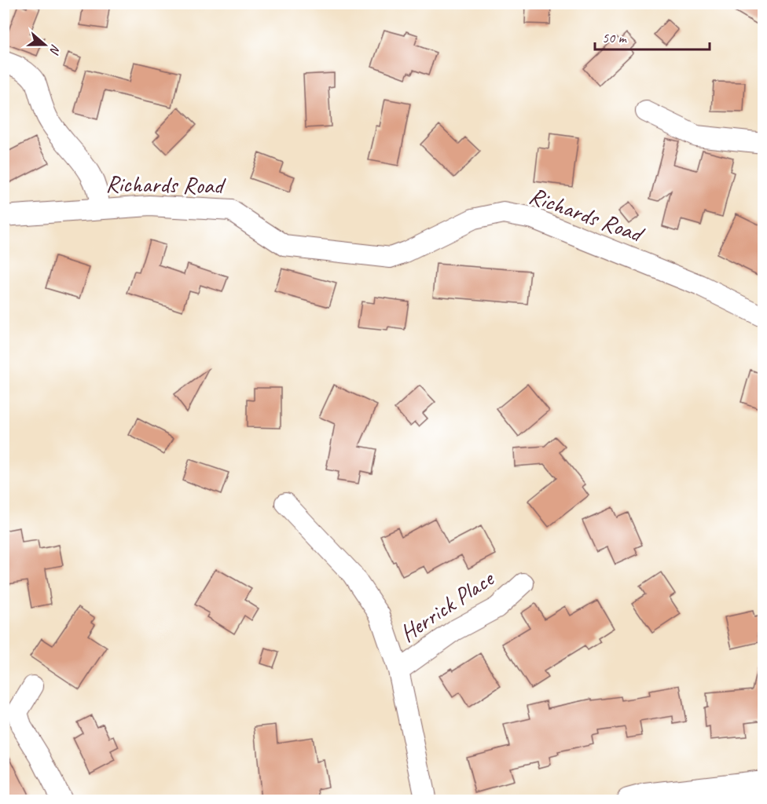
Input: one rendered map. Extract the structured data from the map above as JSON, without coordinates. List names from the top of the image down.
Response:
{
  "streets": {
    "street": ["Richards Road", "Herrick Place"]
  },
  "scale_bar": "50 m",
  "north": "right"
}
